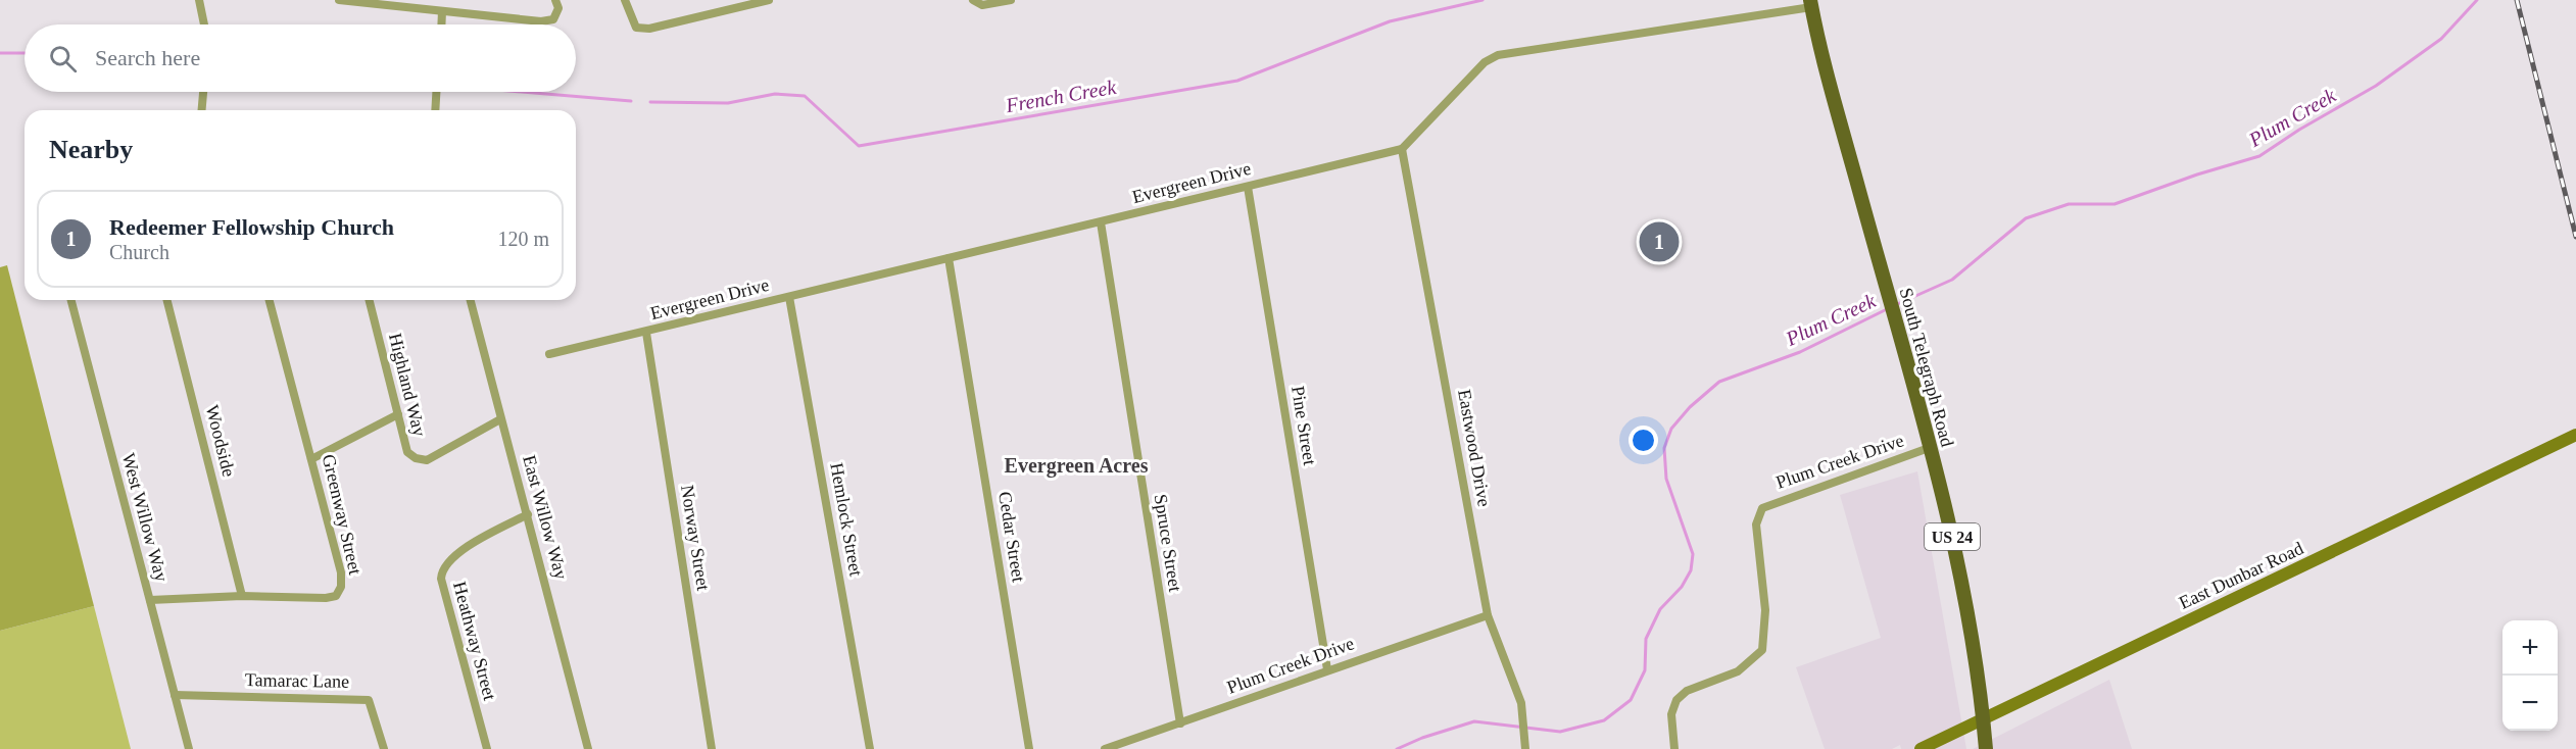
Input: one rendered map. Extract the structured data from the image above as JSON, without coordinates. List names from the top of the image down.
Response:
{
  "streets": {
    "main road": ["South Telegraph Road", "US 24"],
    "street": [
      "Evergreen Drive",
      "Highland Way",
      "Pine Street",
      "Woodside",
      "Eastwood Drive",
      "Plum Creek Drive",
      "Greenway Street",
      "West Willow Way",
      "East Willow Way",
      "Hemlock Street",
      "Cedar Street",
      "Norway Street",
      "Spruce Street",
      "East Dunbar Road",
      "Heathway Street",
      "Tamarac Lane"
    ]
  },
  "crossings": [
    ["Evergreen Drive", "Pine Street"],
    ["Evergreen Drive", "Eastwood Drive"],
    ["Evergreen Drive", "Hemlock Street"],
    ["Evergreen Drive", "Cedar Street"],
    ["Evergreen Drive", "Norway Street"],
    ["Evergreen Drive", "Spruce Street"],
    ["South Telegraph Road", "Plum Creek Drive"],
    ["South Telegraph Road", "East Dunbar Road"],
    ["Highland Way", "East Willow Way"],
    ["Pine Street", "Plum Creek Drive"],
    ["Woodside", "Greenway Street"],
    ["Eastwood Drive", "Plum Creek Drive"],
    ["Plum Creek Drive", "Spruce Street"],
    ["Greenway Street", "West Willow Way"],
    ["West Willow Way", "Tamarac Lane"],
    ["East Willow Way", "Heathway Street"]
  ],
  "districts": ["Evergreen Acres"],
  "water": ["French Creek", "Plum Creek"],
  "page": {
    "search": "Search here",
    "heading": "Nearby",
    "list": [
      {
        "mark": "1",
        "name": "Redeemer Fellowship Church",
        "note": "Church",
        "value": "120 m"
      }
    ],
    "pins": "1",
    "map_buttons": ["+", "−"]
  }
}
